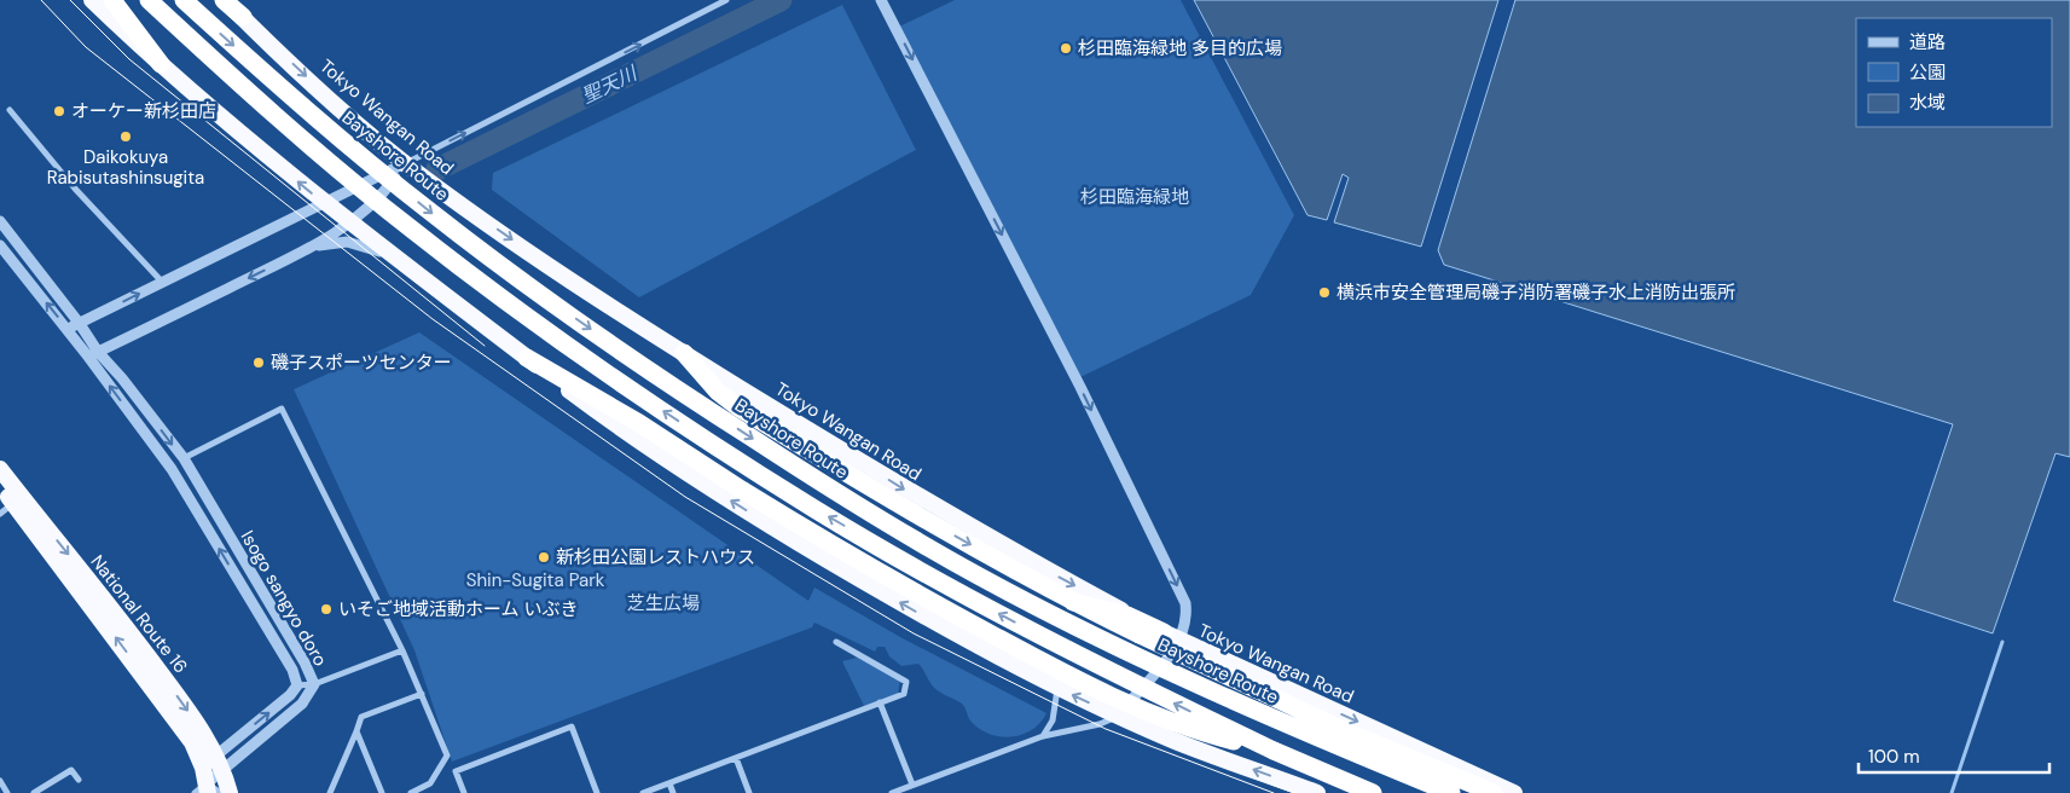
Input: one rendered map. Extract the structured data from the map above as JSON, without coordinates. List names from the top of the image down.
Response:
{
  "streets": {
    "highway": ["Tokyo Wangan Road", "Bayshore Route", "National Route 16"],
    "street": ["Isogo sangyo doro"]
  },
  "crossings": [
    ["Isogo sangyo doro", "National Route 16"]
  ],
  "water": ["聖天川"],
  "parks": ["杉田臨海緑地", "Shin-Sugita Park", "芝生広場"],
  "places": [
    "杉田臨海緑地 多目的広場",
    "オーケー新杉田店",
    "Daikokuya Rabisutashinsugita",
    "横浜市安全管理局磯子消防署磯子水上消防出張所",
    "磯子スポーツセンター",
    "新杉田公園レストハウス",
    "いそご地域活動ホーム いぶき"
  ],
  "legend": ["道路", "公園", "水域"],
  "scale_bar": "100 m"
}
